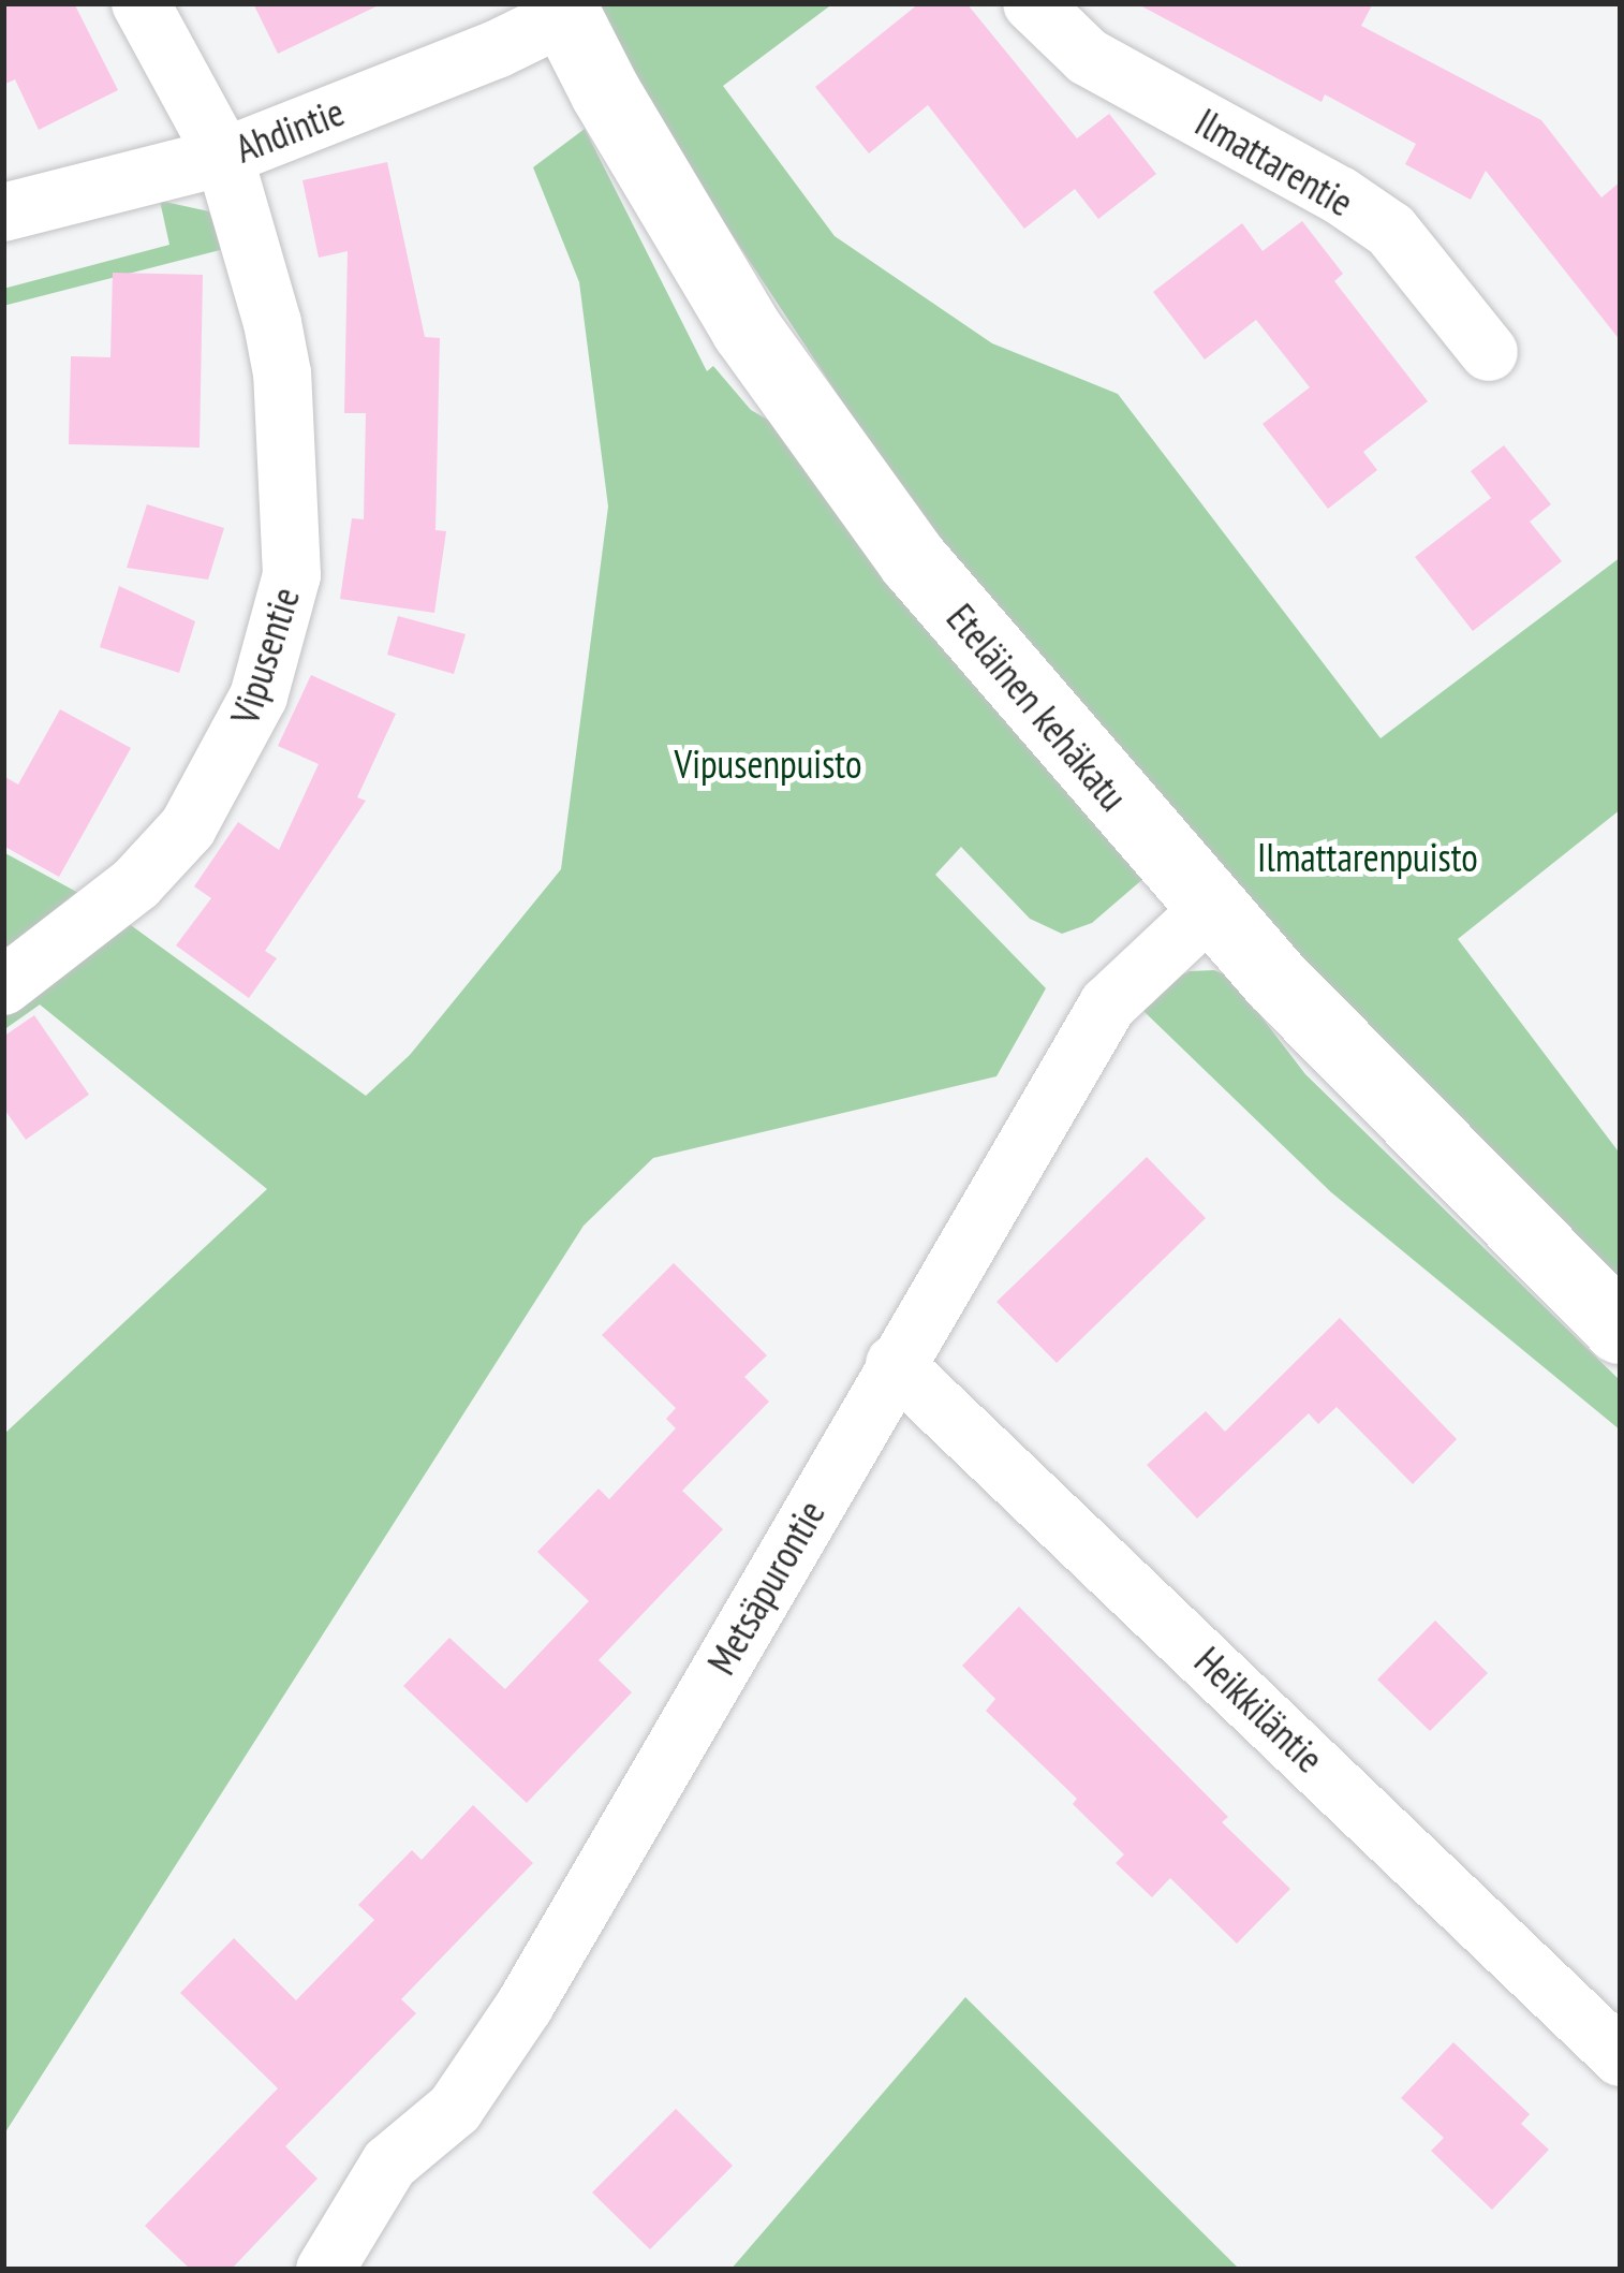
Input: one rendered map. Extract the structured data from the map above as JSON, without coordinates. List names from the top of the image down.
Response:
{
  "streets": {
    "street": [
      "Ahdintie",
      "Ilmattarentie",
      "Vipusentie",
      "Eteläinen kehäkatu",
      "Metsäpurontie",
      "Heikkiläntie"
    ]
  },
  "crossings": [
    ["Ahdintie", "Vipusentie"],
    ["Ahdintie", "Eteläinen kehäkatu"],
    ["Eteläinen kehäkatu", "Metsäpurontie"],
    ["Metsäpurontie", "Heikkiläntie"]
  ],
  "parks": ["Vipusenpuisto", "Ilmattarenpuisto"]
}
